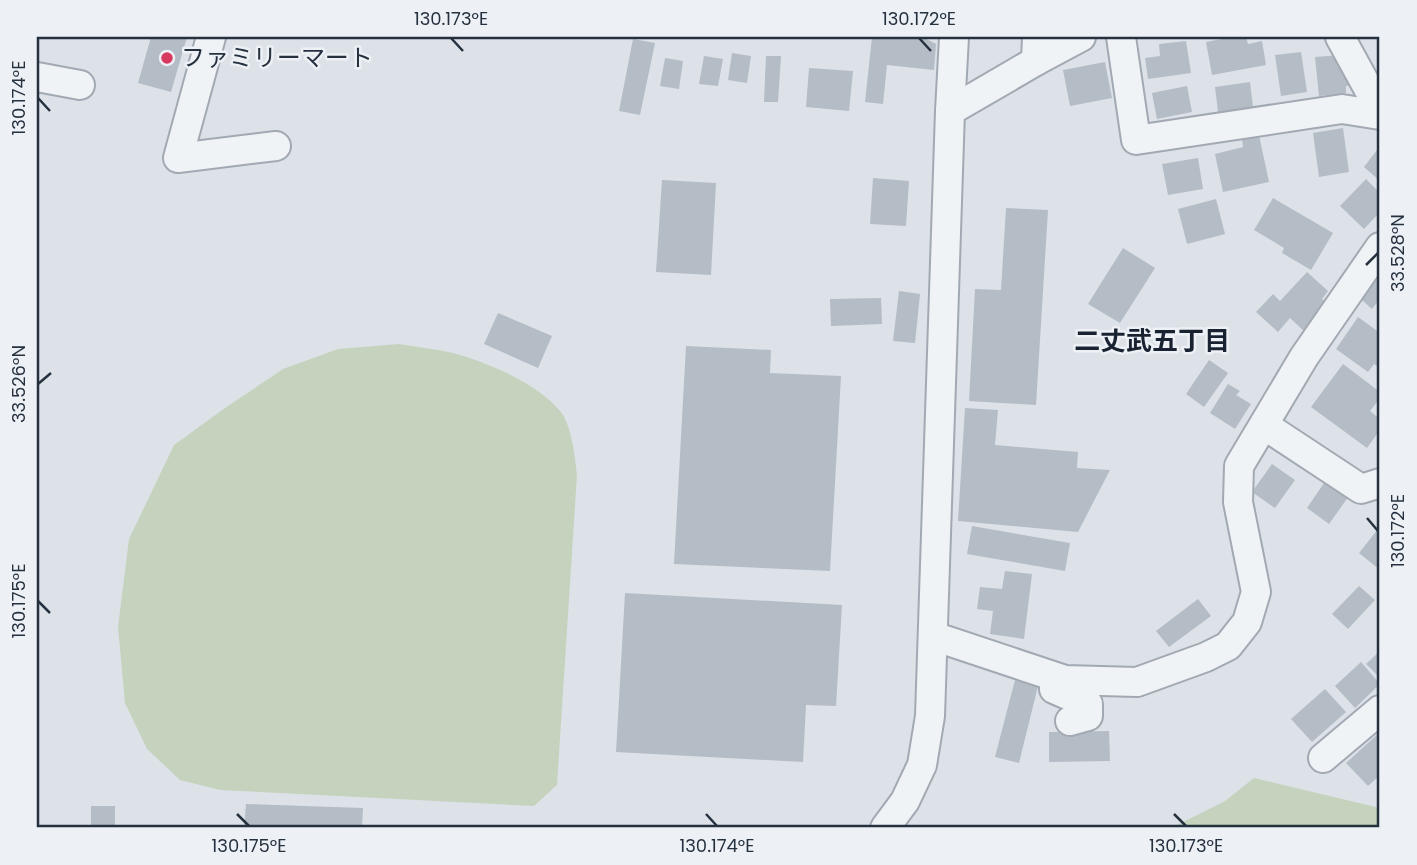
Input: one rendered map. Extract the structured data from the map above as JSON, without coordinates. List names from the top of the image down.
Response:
{
  "districts": ["二丈武五丁目"],
  "places": ["ファミリーマート"],
  "coordinates": [
    "130.173°E",
    "130.172°E",
    "130.174°E",
    "33.528°N",
    "33.526°N",
    "130.175°E"
  ]
}
